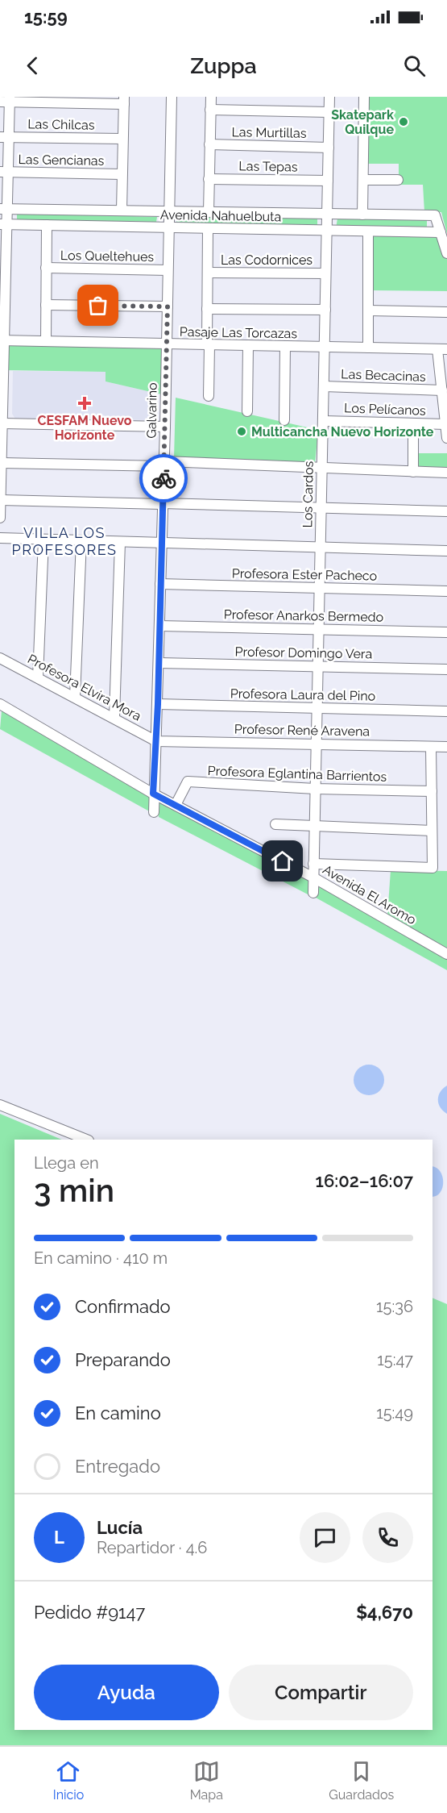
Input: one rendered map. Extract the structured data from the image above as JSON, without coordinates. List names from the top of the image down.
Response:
{
  "streets": {
    "street": [
      "Las Chilcas",
      "Las Murtillas",
      "Las Gencianas",
      "Las Tepas",
      "Avenida Nahuelbuta",
      "Los Queltehues",
      "Las Codornices",
      "Pasaje Las Torcazas",
      "Las Becacinas",
      "Los Pelícanos",
      "Galvarino",
      "Los Cardos",
      "Profesora Ester Pacheco",
      "Profesor Anarkos Bermedo",
      "Profesor Domingo Vera",
      "Profesora Elvira Mora",
      "Profesora Laura del Pino",
      "Profesor René Aravena",
      "Profesora Eglantina Barrientos",
      "Avenida El Aromo"
    ]
  },
  "crossings": [
    ["Las Murtillas", "Los Cardos"],
    ["Las Tepas", "Los Cardos"],
    ["Avenida Nahuelbuta", "Galvarino"],
    ["Avenida Nahuelbuta", "Los Cardos"],
    ["Los Queltehues", "Galvarino"],
    ["Las Codornices", "Los Cardos"],
    ["Pasaje Las Torcazas", "Galvarino"],
    ["Pasaje Las Torcazas", "Los Cardos"],
    ["Las Becacinas", "Los Cardos"],
    ["Los Pelícanos", "Los Cardos"],
    ["Galvarino", "Profesora Ester Pacheco"],
    ["Galvarino", "Profesor Anarkos Bermedo"],
    ["Galvarino", "Profesor Domingo Vera"],
    ["Galvarino", "Profesora Elvira Mora"],
    ["Galvarino", "Profesora Laura del Pino"],
    ["Galvarino", "Profesor René Aravena"],
    ["Galvarino", "Avenida El Aromo"],
    ["Los Cardos", "Profesora Ester Pacheco"],
    ["Los Cardos", "Profesor Anarkos Bermedo"],
    ["Los Cardos", "Profesor Domingo Vera"],
    ["Los Cardos", "Profesora Laura del Pino"],
    ["Los Cardos", "Profesor René Aravena"],
    ["Los Cardos", "Profesora Eglantina Barrientos"],
    ["Los Cardos", "Avenida El Aromo"],
    ["Profesora Elvira Mora", "Profesor René Aravena"],
    ["Profesora Eglantina Barrientos", "Avenida El Aromo"]
  ],
  "districts": ["VILLA LOS PROFESORES"],
  "places": {
    "other": ["Skatepark Quilque", "Multicancha Nuevo Horizonte"],
    "health": ["CESFAM Nuevo Horizonte"]
  },
  "page": {
    "status": "15:59",
    "header": "Zuppa",
    "heading": ["3 min", "Llega en", "16:02–16:07"],
    "panel": [
      "Lucía",
      "Repartidor · 4.6",
      "Pedido #9147",
      "$4,670"
    ],
    "bar": "En camino · 410 m",
    "list": [
      ["Confirmado", "15:36"],
      ["Preparando", "15:47"],
      ["En camino", "15:49"],
      "Entregado"
    ],
    "round": "L",
    "buttons": ["Ayuda", "Compartir"],
    "tabs": ["Inicio", "Mapa", "Guardados"]
  }
}
